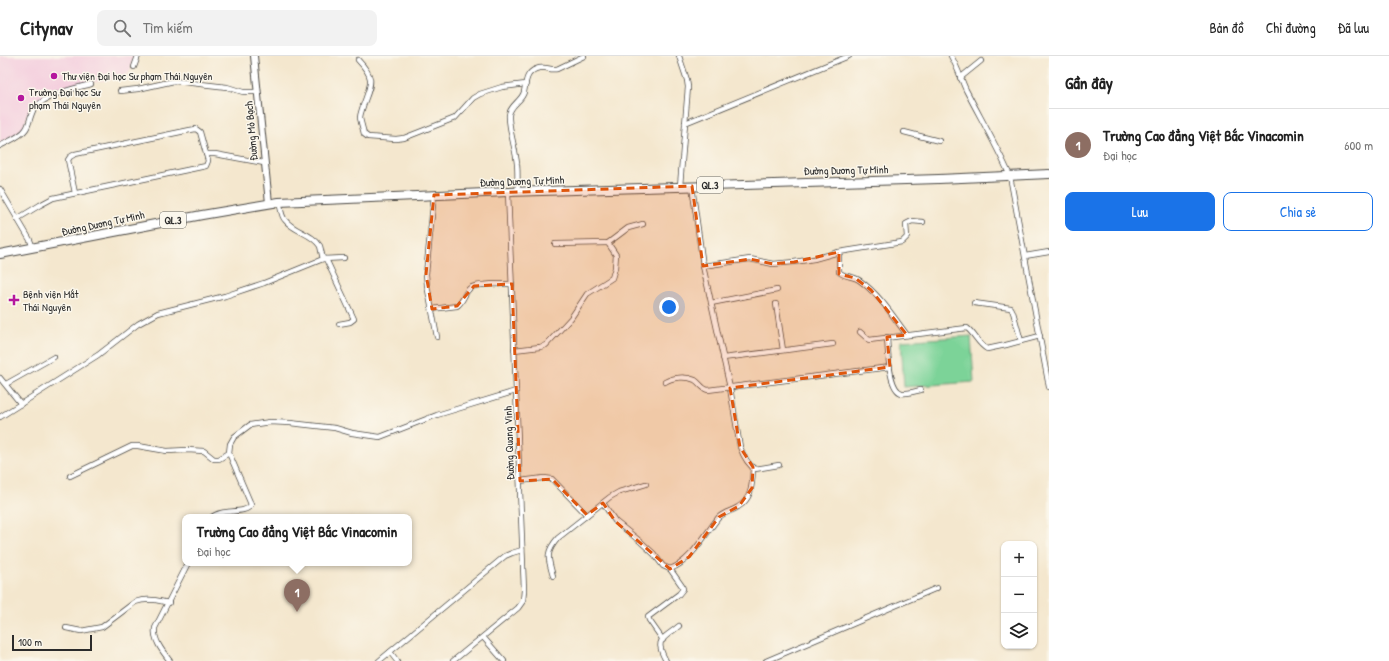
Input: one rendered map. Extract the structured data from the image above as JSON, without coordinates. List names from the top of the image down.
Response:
{
  "streets": {
    "highway": ["Đường Dương Tự Minh", "QL.3"],
    "street": ["Đường Mỏ Bạch", "Đường Quang Vinh"]
  },
  "crossings": [
    ["Đường Mỏ Bạch", "Đường Dương Tự Minh"],
    ["Đường Dương Tự Minh", "Đường Quang Vinh"]
  ],
  "places": {
    "other": ["Thư viện Đại học Sư phạm Thái Nguyên", "Trường Đại học Sư phạm Thái Nguyên"],
    "health": ["Bệnh viện Mắt Thái Nguyên"]
  },
  "scale_bar": "100 m",
  "page": {
    "header": "Citynav",
    "search": "Tìm kiếm",
    "nav": ["Bản đồ", "Chỉ đường", "Đã lưu"],
    "heading": "Gần đây",
    "list": [
      {
        "mark": "1",
        "name": "Trường Cao đẳng Việt Bắc Vinacomin",
        "note": "Đại học",
        "value": "600 m"
      }
    ],
    "buttons": ["Lưu", "Chia sẻ"],
    "popup": ["Trường Cao đẳng Việt Bắc Vinacomin", "Đại học"],
    "map_buttons": ["+", "−"],
    "pins": "1",
    "scale": "100 m"
  }
}
